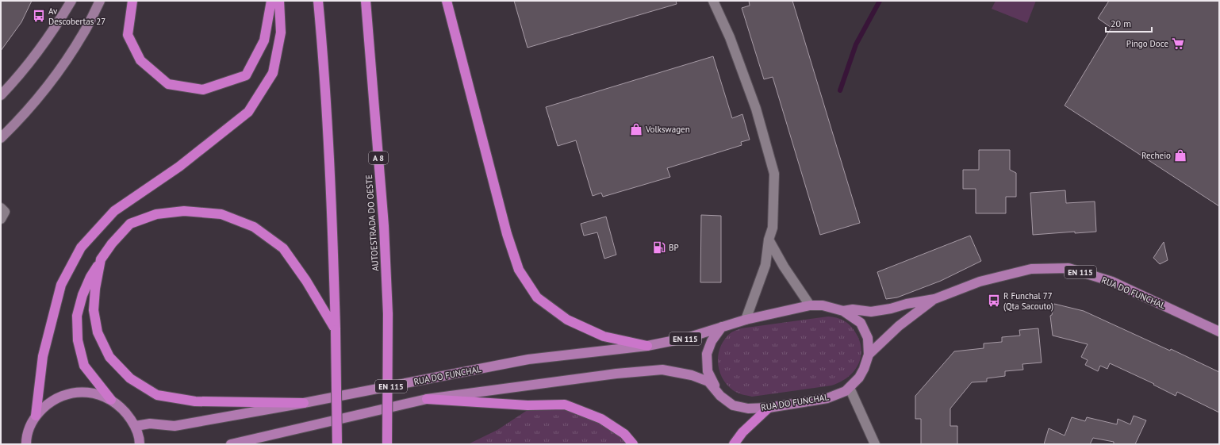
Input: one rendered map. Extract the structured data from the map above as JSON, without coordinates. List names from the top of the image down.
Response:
{
  "streets": {
    "highway": ["A 8", "AUTOESTRADA DO OESTE"],
    "main road": ["EN 115", "RUA DO FUNCHAL"]
  },
  "places": {
    "bus stop": ["Av Descobertas 27", "R Funchal 77 (Qta Sacouto)"],
    "supermarket": ["Pingo Doce"],
    "shop": ["Volkswagen", "Recheio"],
    "fuel station": ["BP"]
  },
  "scale_bar": "20 m"
}
